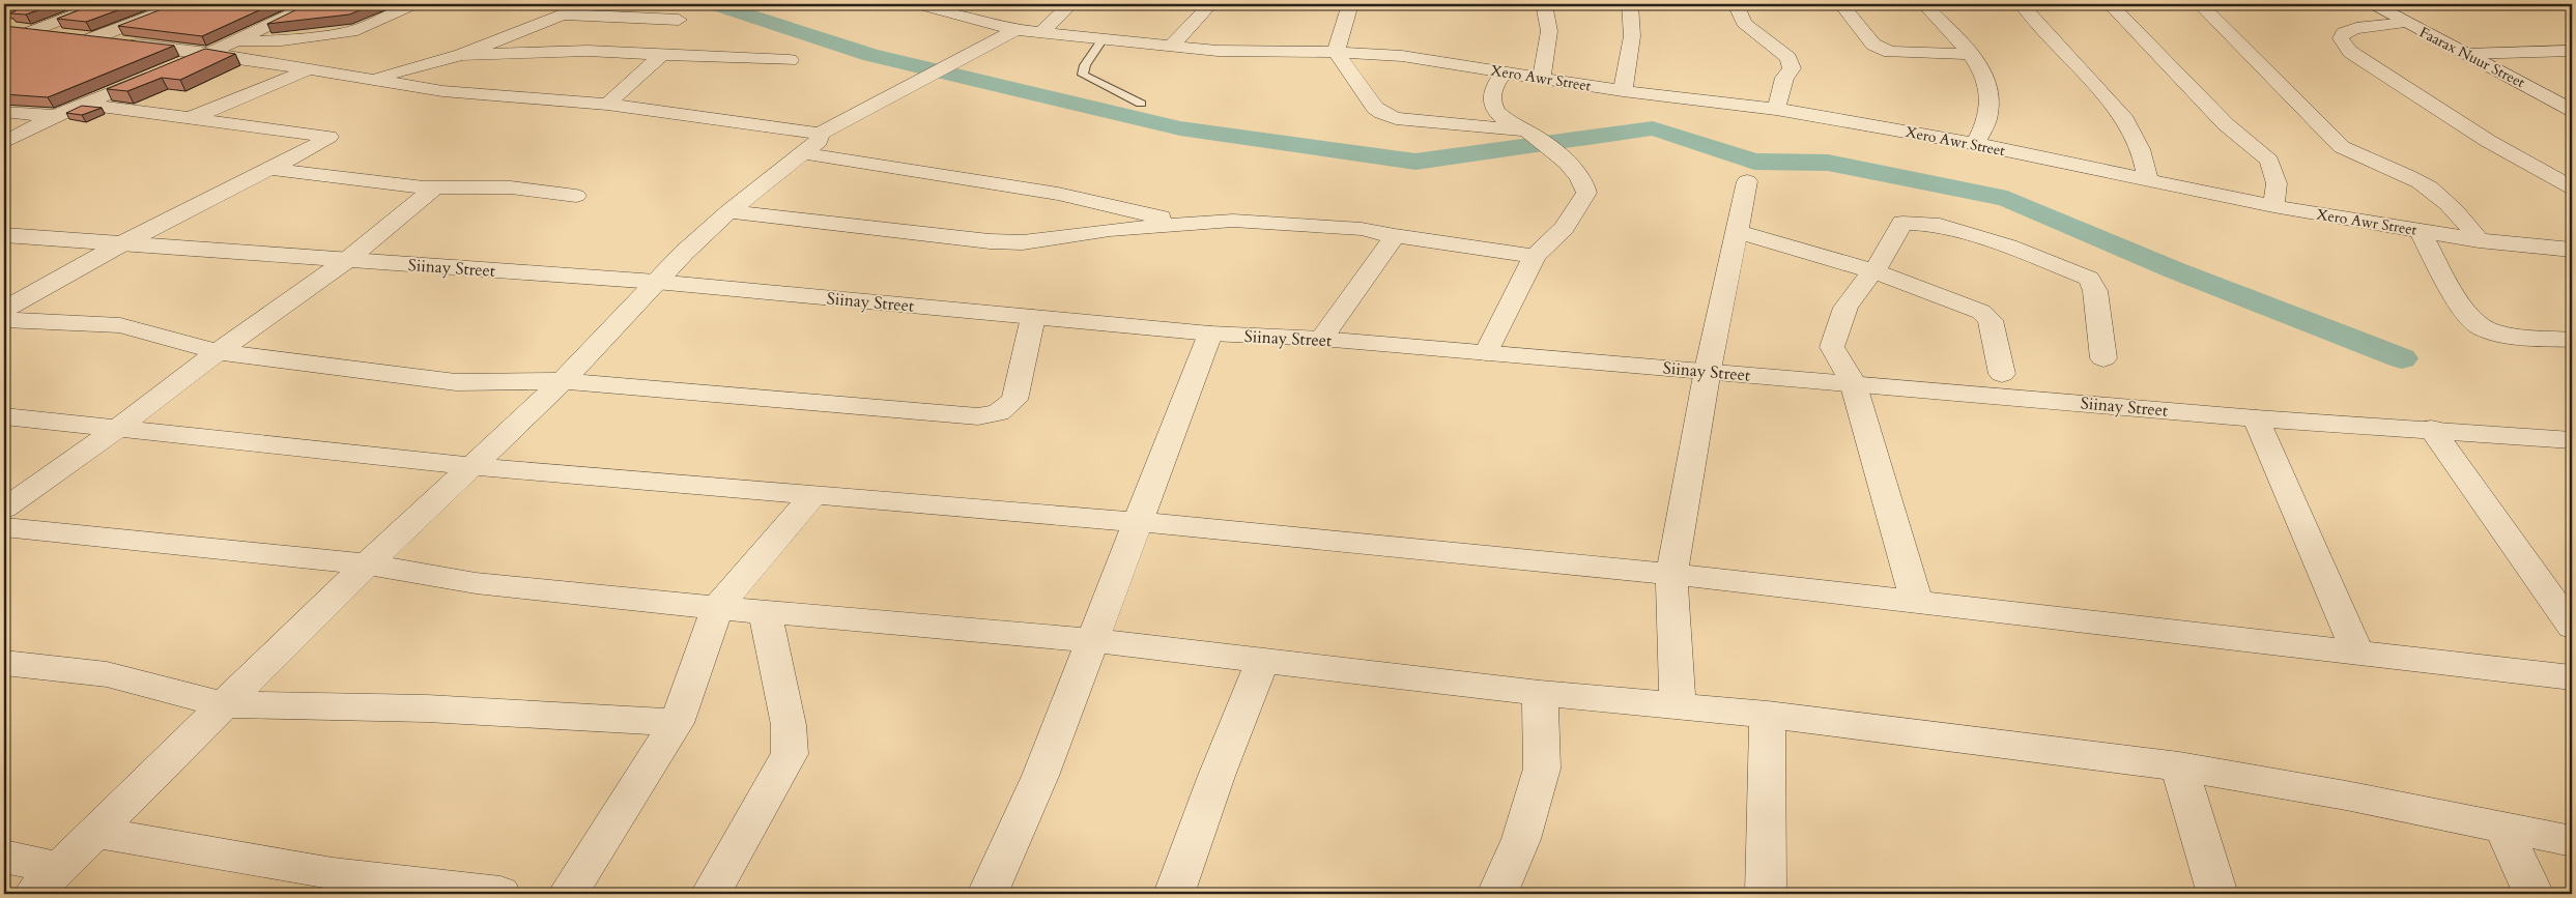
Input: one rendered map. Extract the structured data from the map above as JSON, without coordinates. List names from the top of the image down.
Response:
{
  "streets": {
    "street": ["Faarax Nuur Street", "Xero Awr Street", "Siinay Street"]
  }
}
